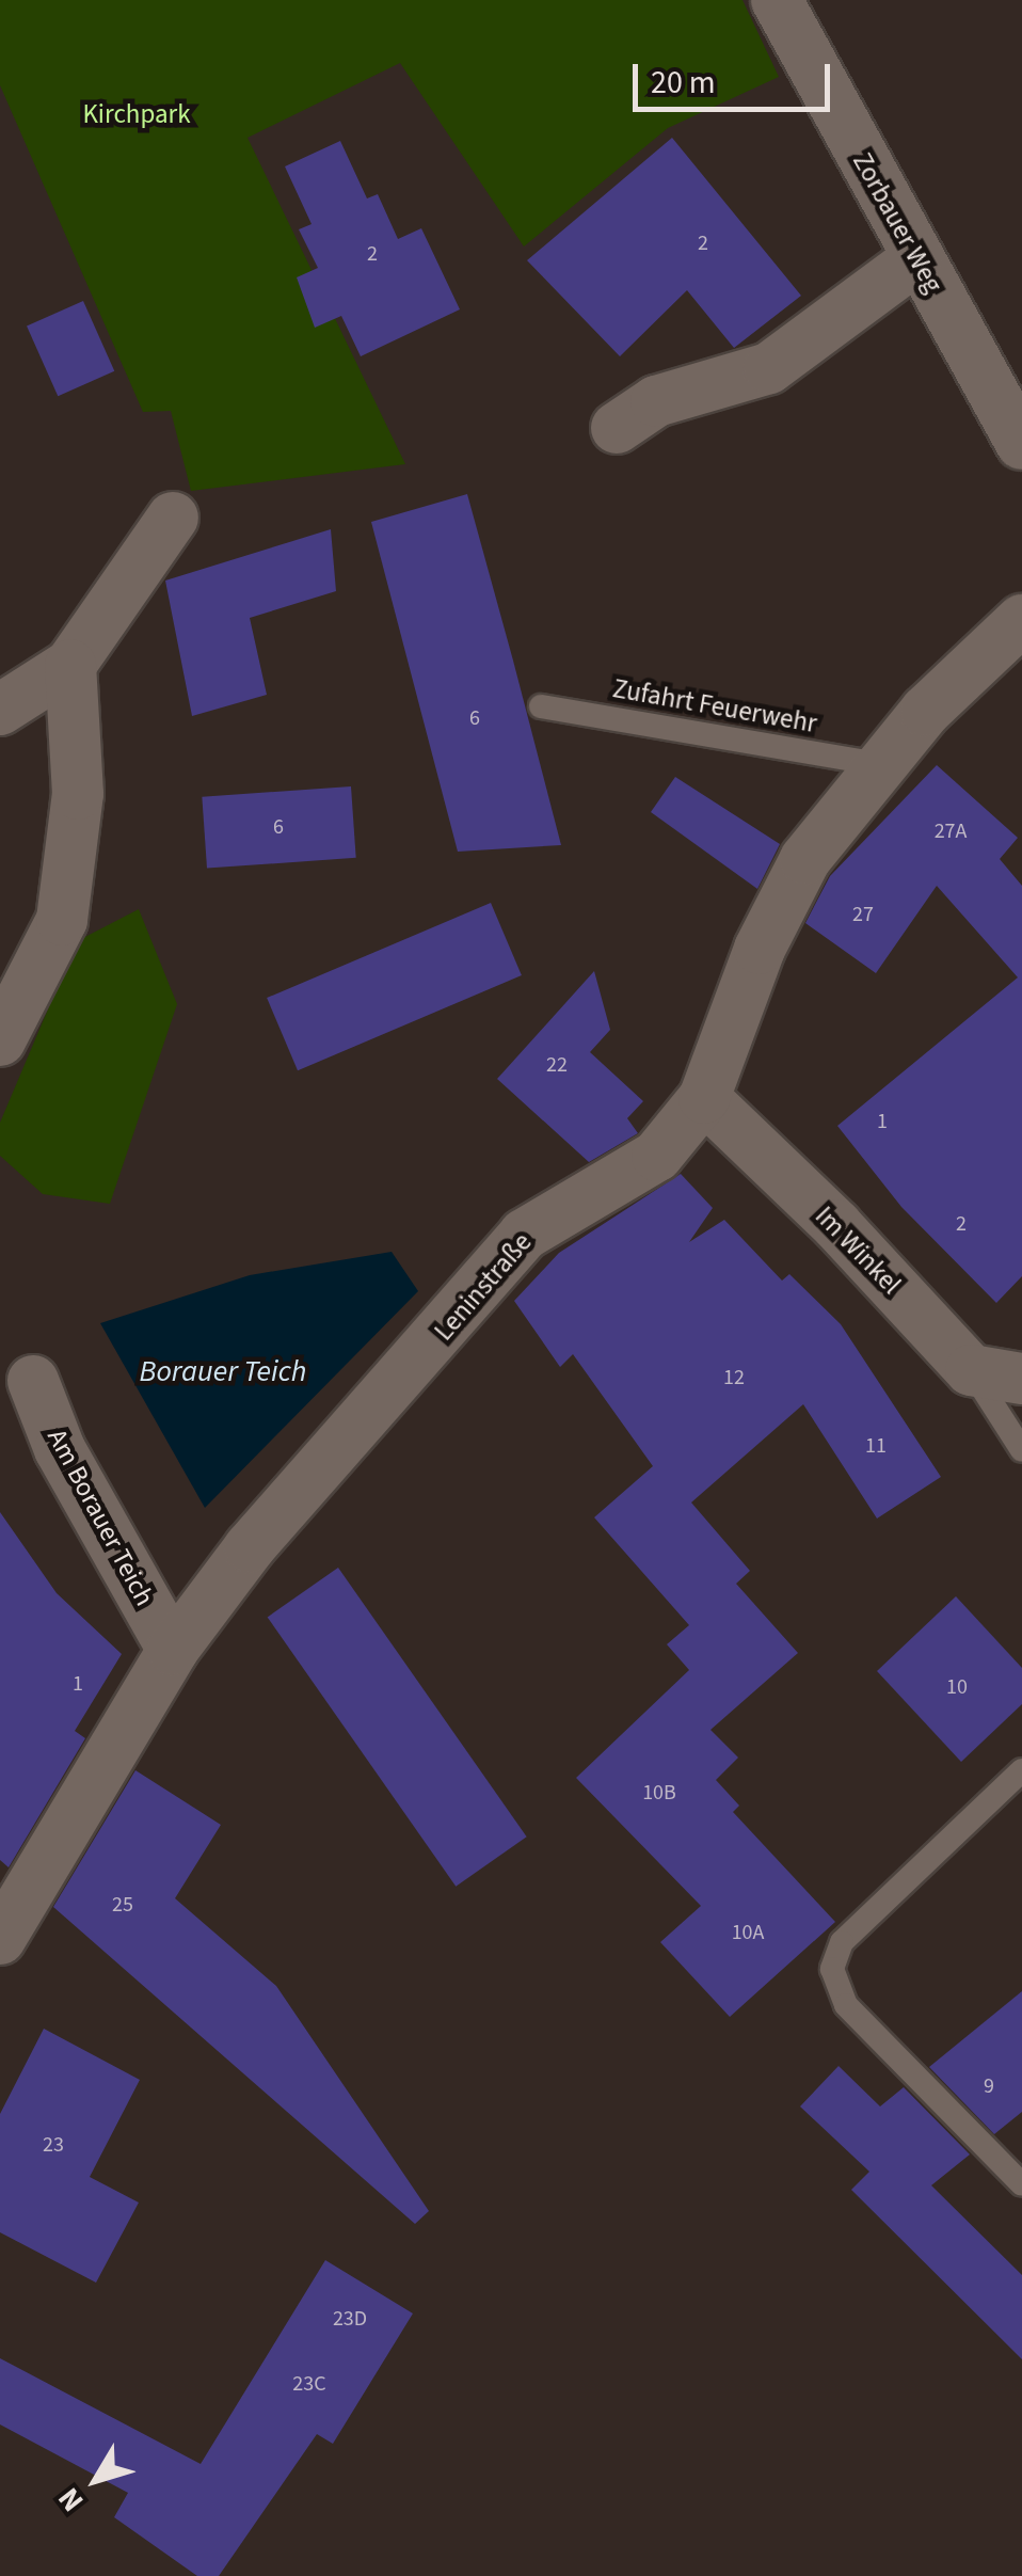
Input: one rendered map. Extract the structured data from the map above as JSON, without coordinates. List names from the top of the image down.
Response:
{
  "streets": {
    "street": [
      "Zorbauer Weg",
      "Im Winkel",
      "Leninstraße",
      "Am Borauer Teich"
    ],
    "lane": ["Zufahrt Feuerwehr"]
  },
  "crossings": [
    ["Zufahrt Feuerwehr", "Leninstraße"],
    ["Im Winkel", "Leninstraße"],
    ["Leninstraße", "Am Borauer Teich"]
  ],
  "water": ["Borauer Teich"],
  "parks": ["Kirchpark"],
  "house_numbers": [
    "2",
    "2",
    "6",
    "6",
    "27A",
    "27",
    "22",
    "1",
    "2",
    "12",
    "11",
    "1",
    "10",
    "10B",
    "25",
    "10A",
    "9",
    "23",
    "23D",
    "23C"
  ],
  "scale_bar": "20 m",
  "north": "bottom left"
}
